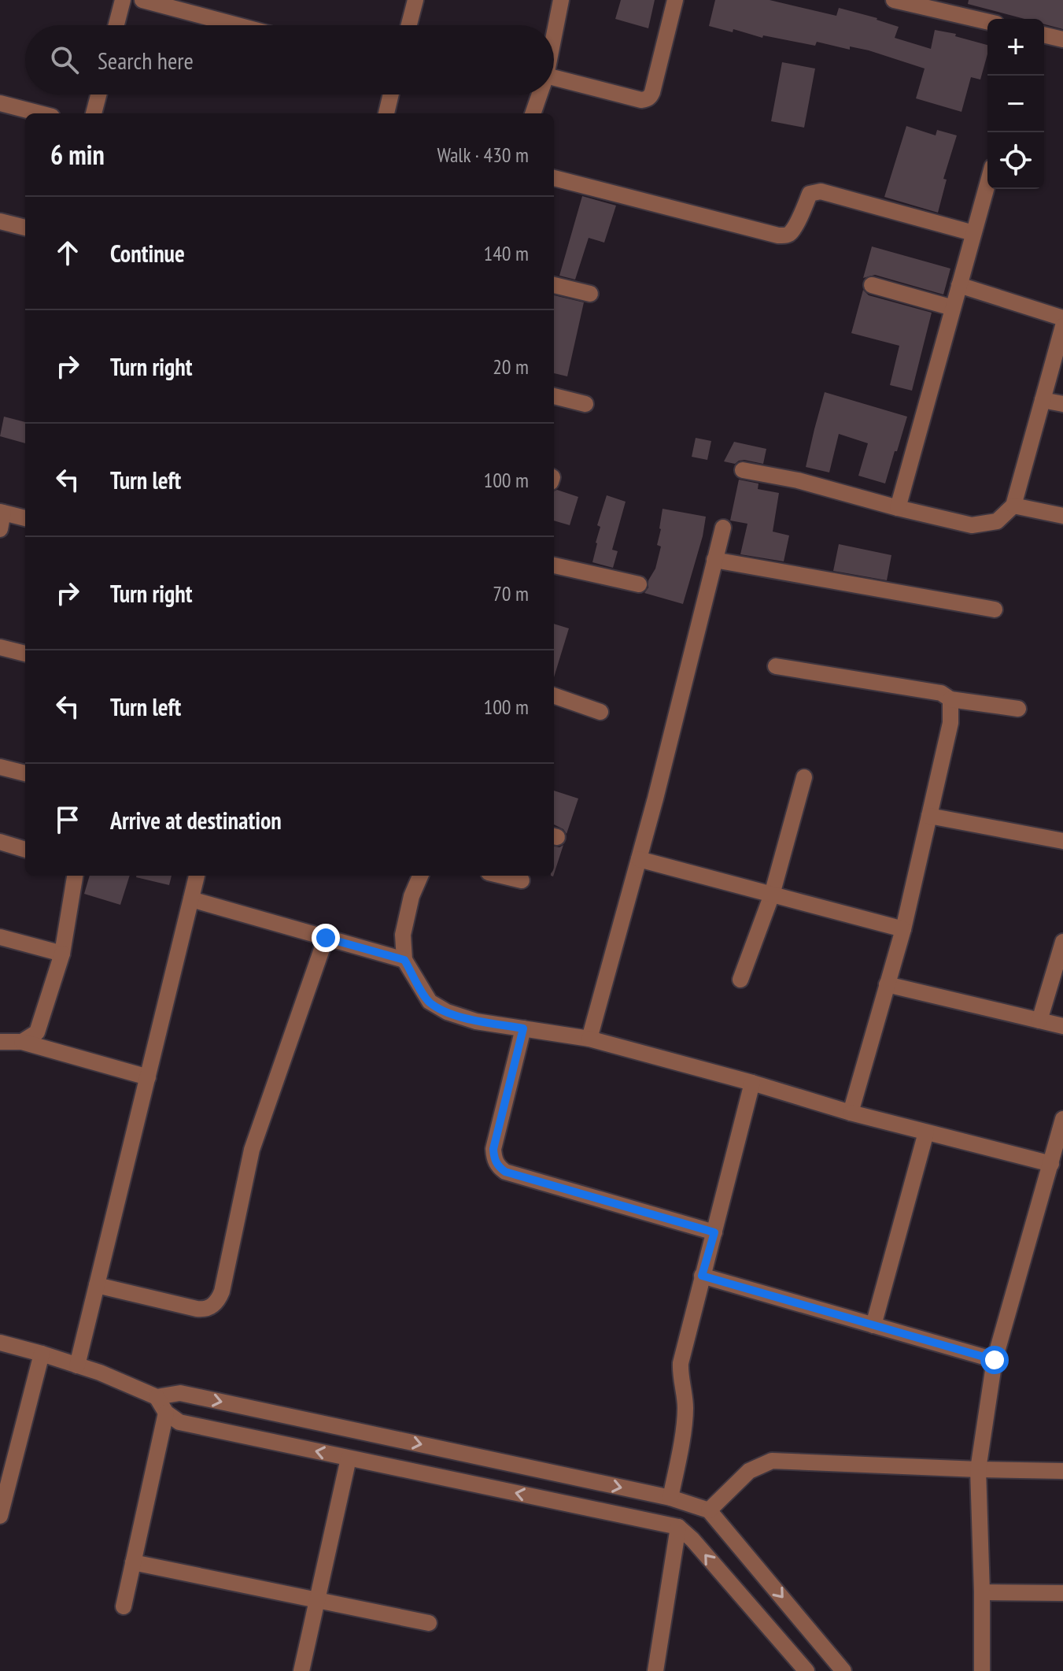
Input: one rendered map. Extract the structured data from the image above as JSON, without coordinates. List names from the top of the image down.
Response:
{
  "page": {
    "map_buttons": ["+", "−"],
    "search": "Search here",
    "heading": ["6 min", "Walk · 430 m"],
    "list": [
      ["Continue", "140 m"],
      ["Turn right", "20 m"],
      ["Turn left", "100 m"],
      ["Turn right", "70 m"],
      ["Turn left", "100 m"],
      "Arrive at destination"
    ]
  }
}
